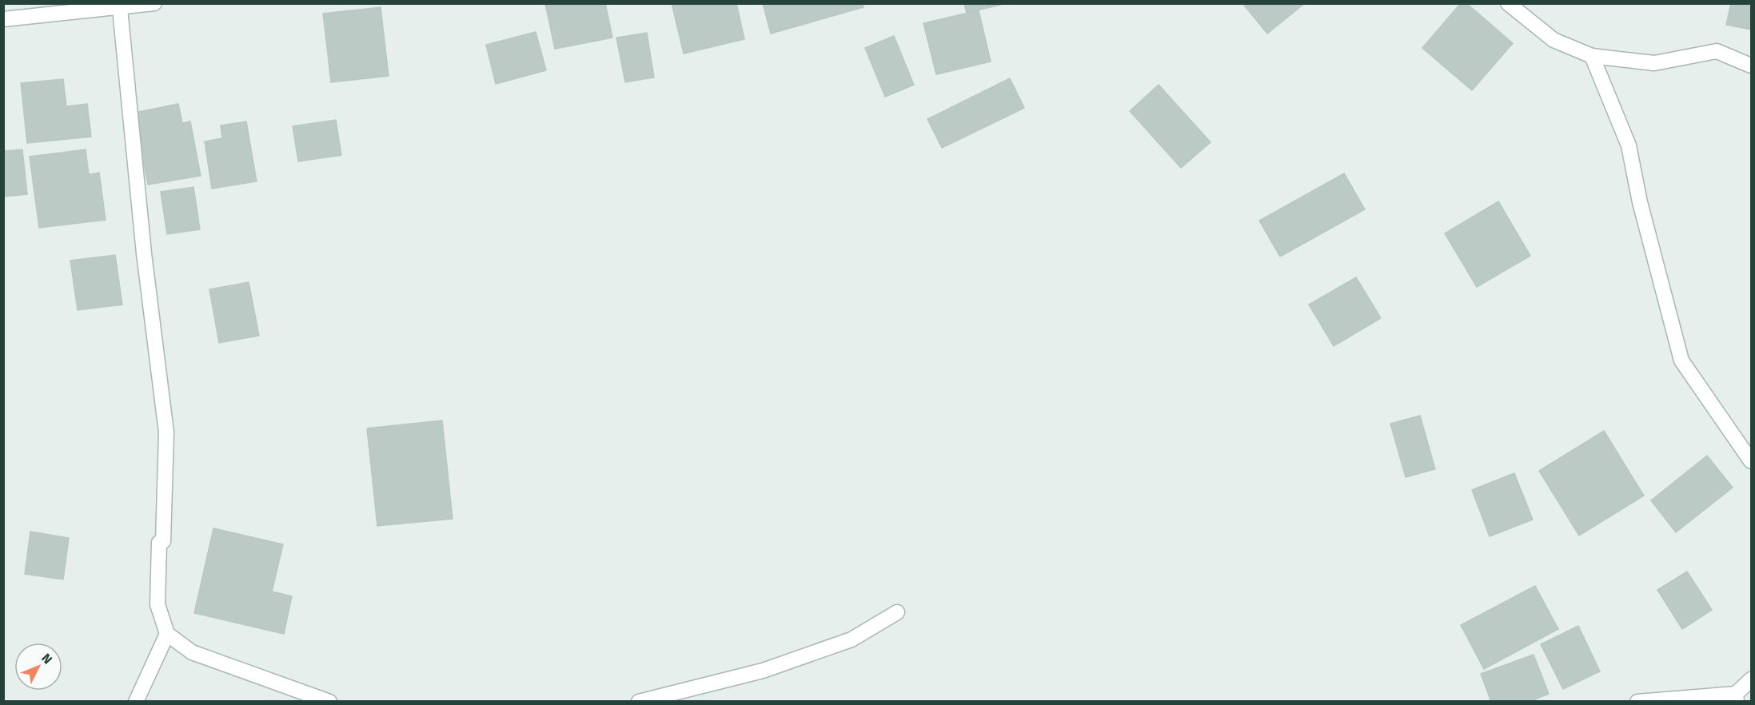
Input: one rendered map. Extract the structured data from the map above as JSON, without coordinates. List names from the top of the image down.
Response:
{
  "north": "top right"
}
